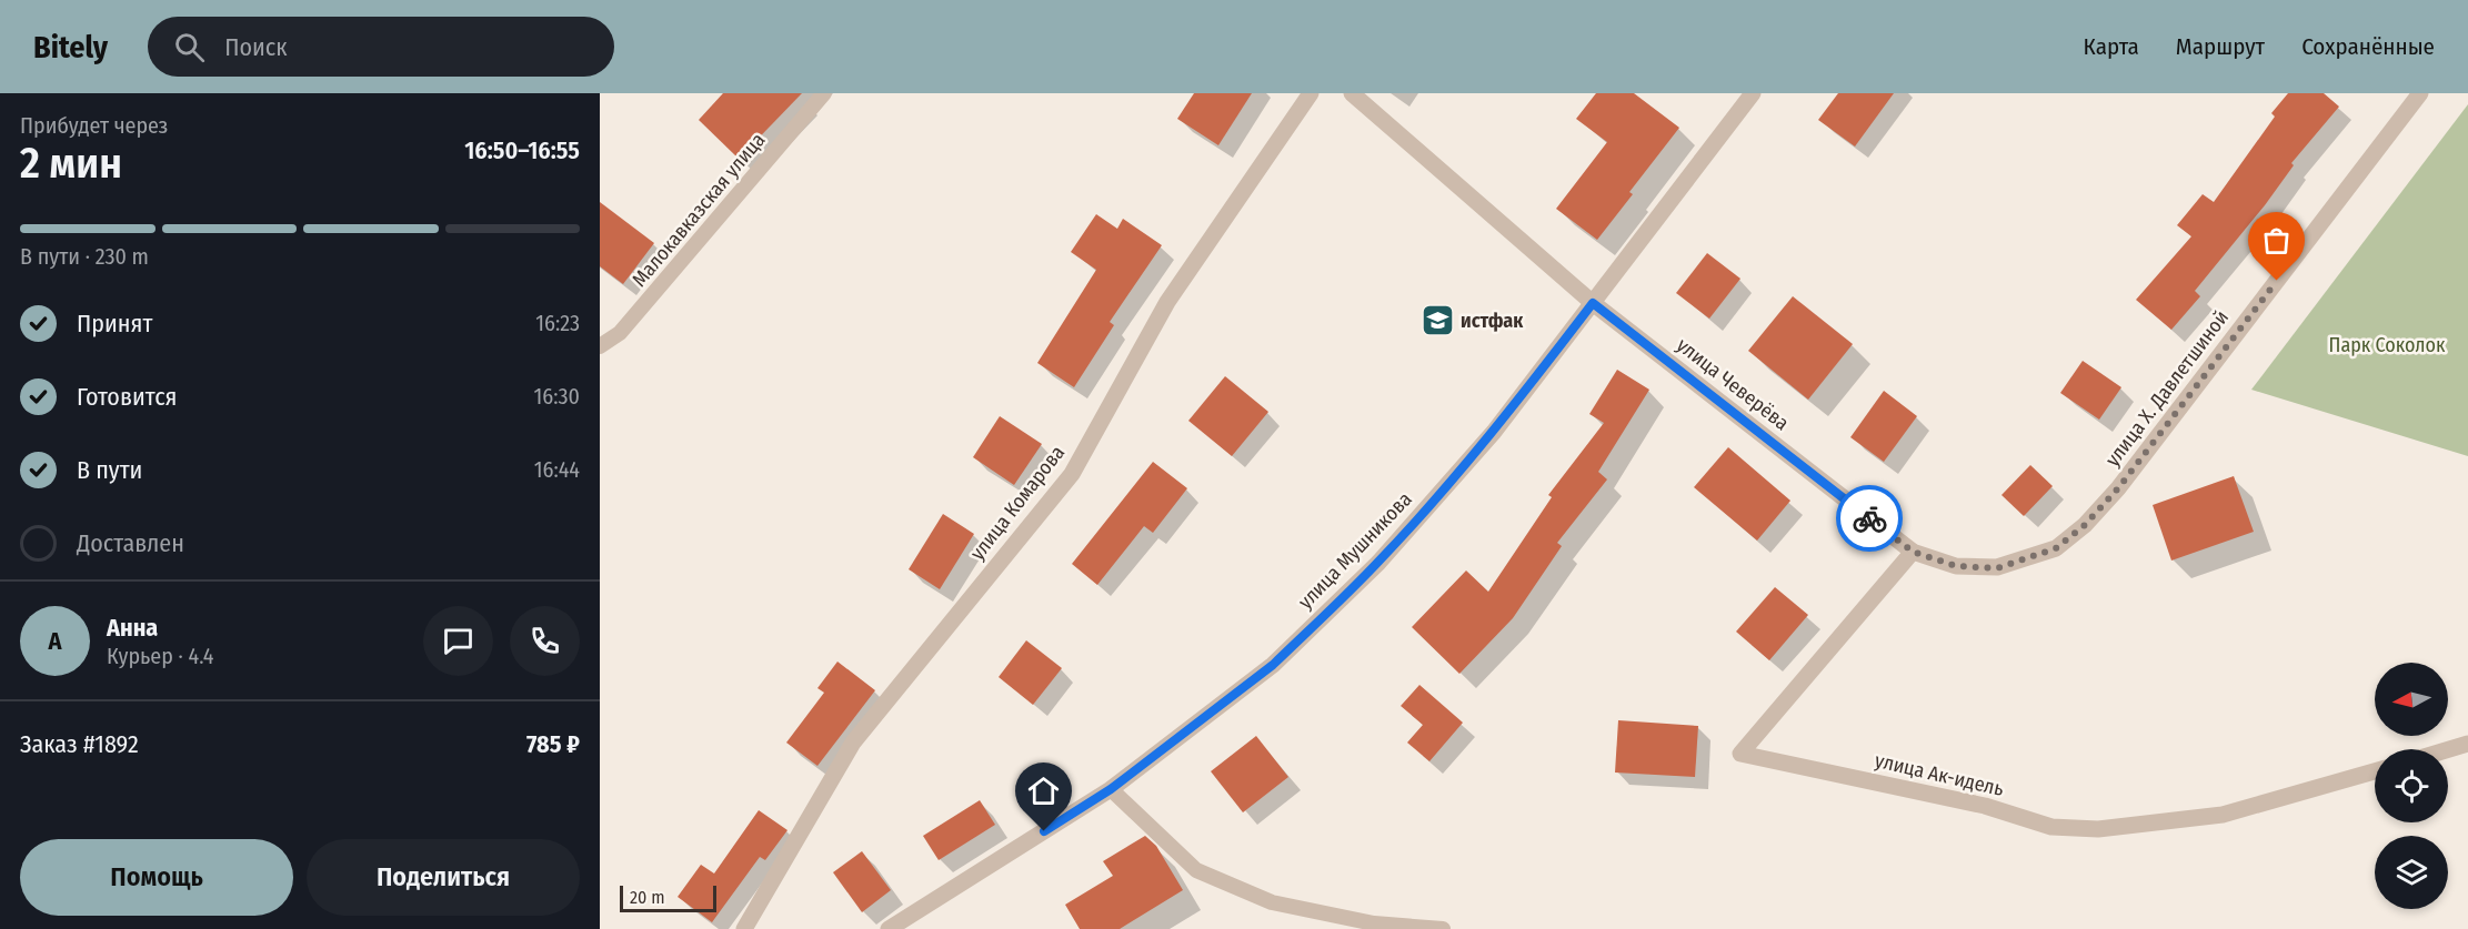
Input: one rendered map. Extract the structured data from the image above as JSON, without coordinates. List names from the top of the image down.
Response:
{
  "streets": {
    "street": [
      "улица Чеверёва",
      "улица Х. Давлетшиной",
      "улица Комарова",
      "улица Мушникова",
      "улица Ак-идель"
    ],
    "lane": ["Малокавказская улица"]
  },
  "crossings": [
    ["улица Чеверёва", "улица Х. Давлетшиной"],
    ["улица Чеверёва", "улица Мушникова"],
    ["улица Чеверёва", "улица Ак-идель"]
  ],
  "parks": ["Парк Соколок"],
  "places": {
    "school or university": ["истфак"]
  },
  "scale_bar": "20 m",
  "north": "left",
  "page": {
    "header": "Bitely",
    "search": "Поиск",
    "nav": ["Карта", "Маршрут", "Сохранённые"],
    "heading": ["2 мин", "Прибудет через", "16:50–16:55"],
    "panel": [
      "Анна",
      "Курьер · 4.4",
      "Заказ #1892",
      "785 ₽"
    ],
    "bar": "В пути · 230 m",
    "list": [
      ["Принят", "16:23"],
      ["Готовится", "16:30"],
      ["В пути", "16:44"],
      "Доставлен"
    ],
    "round": "А",
    "buttons": ["Помощь", "Поделиться"],
    "scale": "20 m"
  }
}
